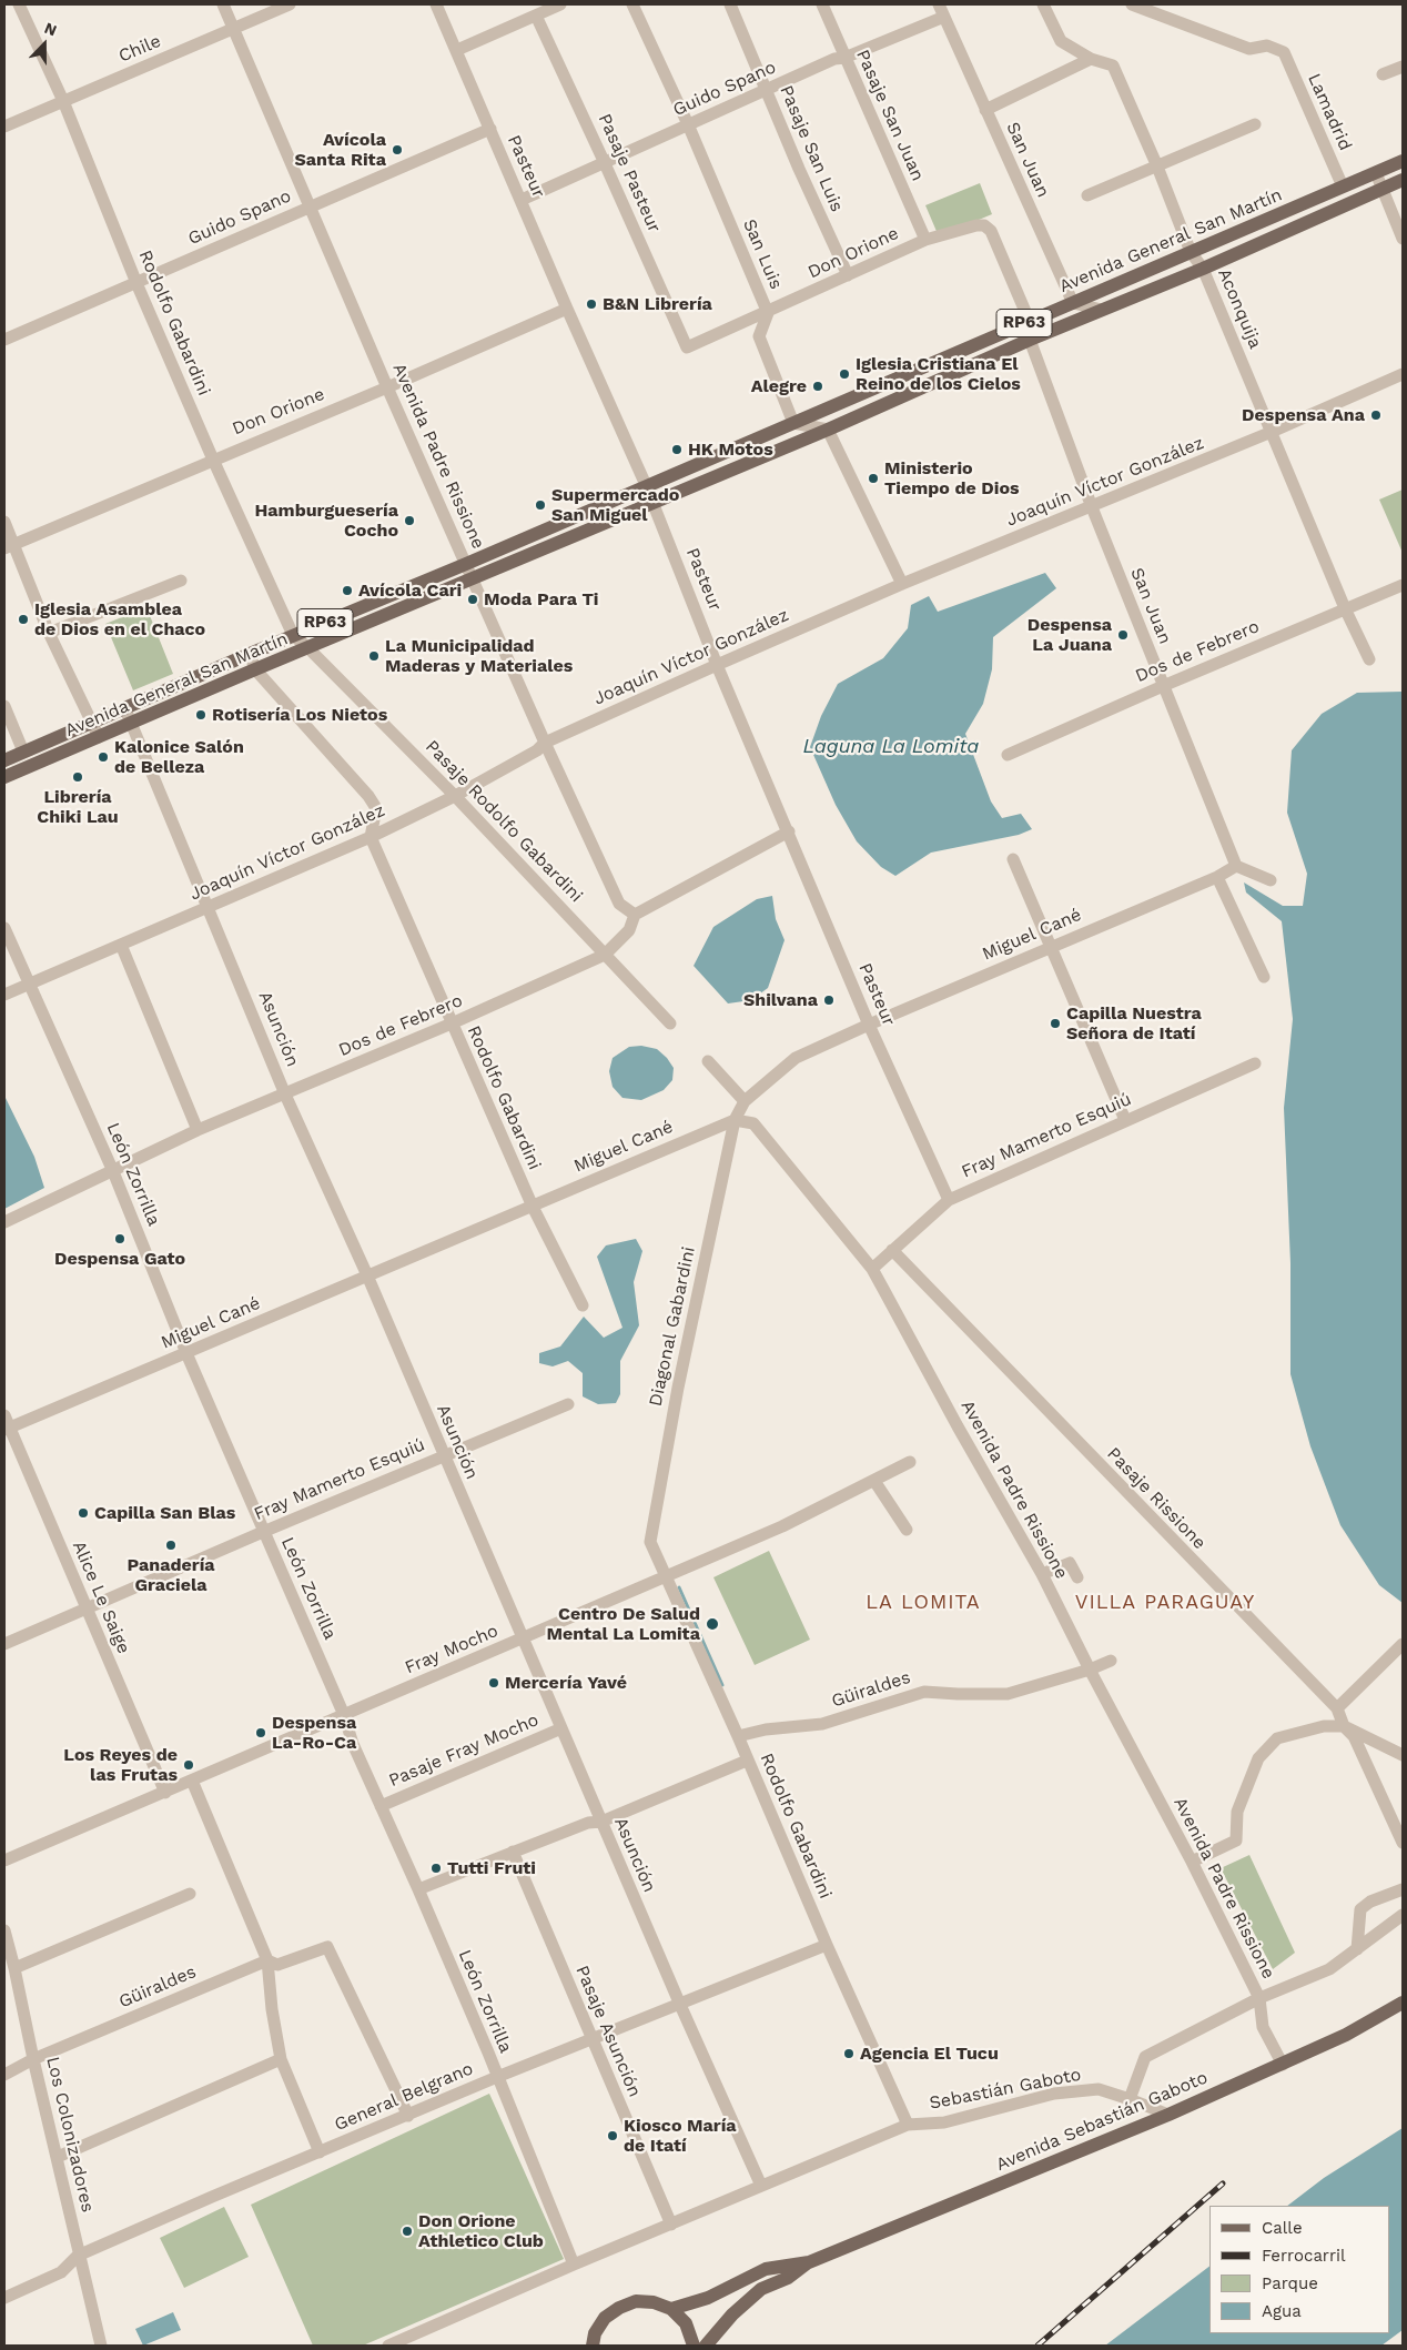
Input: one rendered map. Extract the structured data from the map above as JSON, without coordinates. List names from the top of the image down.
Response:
{
  "streets": {
    "main road": ["Avenida General San Martín", "RP63", "Avenida Sebastián Gaboto"],
    "street": [
      "Chile",
      "Guido Spano",
      "Lamadrid",
      "Pasaje San Juan",
      "Pasaje San Luis",
      "San Juan",
      "Pasteur",
      "Pasaje Pasteur",
      "Don Orione",
      "San Luis",
      "Aconquija",
      "Rodolfo Gabardini",
      "Avenida Padre Rissione",
      "Joaquín Víctor González",
      "Dos de Febrero",
      "Pasaje Rodolfo Gabardini",
      "Miguel Cané",
      "Asunción",
      "Fray Mamerto Esquiú",
      "León Zorrilla",
      "Diagonal Gabardini",
      "Pasaje Rissione",
      "Alice Le Saige",
      "Fray Mocho",
      "Güiraldes",
      "Pasaje Fray Mocho",
      "Pasaje Asunción",
      "Sebastián Gaboto",
      "General Belgrano",
      "Los Colonizadores"
    ]
  },
  "crossings": [
    ["Chile", "Rodolfo Gabardini"],
    ["Chile", "Avenida Padre Rissione"],
    ["Guido Spano", "Pasaje San Juan"],
    ["Guido Spano", "Pasaje San Luis"],
    ["Guido Spano", "San Juan"],
    ["Guido Spano", "Pasteur"],
    ["Guido Spano", "Pasaje Pasteur"],
    ["Guido Spano", "San Luis"],
    ["Guido Spano", "Rodolfo Gabardini"],
    ["Guido Spano", "Avenida Padre Rissione"],
    ["Lamadrid", "Avenida General San Martín"],
    ["Pasaje San Juan", "Don Orione"],
    ["Pasaje San Luis", "Don Orione"],
    ["San Juan", "Avenida General San Martín"],
    ["San Juan", "Don Orione"],
    ["San Juan", "Joaquín Víctor González"],
    ["San Juan", "Dos de Febrero"],
    ["San Juan", "Miguel Cané"],
    ["Pasteur", "Avenida General San Martín"],
    ["Pasteur", "Don Orione"],
    ["Pasteur", "Joaquín Víctor González"],
    ["Pasteur", "Miguel Cané"],
    ["Pasteur", "Fray Mamerto Esquiú"],
    ["Pasaje Pasteur", "Don Orione"],
    ["Avenida General San Martín", "Don Orione"],
    ["Avenida General San Martín", "San Luis"],
    ["Avenida General San Martín", "Aconquija"],
    ["Avenida General San Martín", "Rodolfo Gabardini"],
    ["Avenida General San Martín", "Avenida Padre Rissione"],
    ["Avenida General San Martín", "Pasaje Rodolfo Gabardini"],
    ["Avenida General San Martín", "Asunción"],
    ["Don Orione", "San Luis"],
    ["Don Orione", "Rodolfo Gabardini"],
    ["Don Orione", "Avenida Padre Rissione"],
    ["Aconquija", "Joaquín Víctor González"],
    ["Aconquija", "Dos de Febrero"],
    ["Rodolfo Gabardini", "Joaquín Víctor González"],
    ["Rodolfo Gabardini", "Dos de Febrero"],
    ["Rodolfo Gabardini", "Pasaje Rodolfo Gabardini"],
    ["Rodolfo Gabardini", "Miguel Cané"],
    ["Rodolfo Gabardini", "Diagonal Gabardini"],
    ["Rodolfo Gabardini", "Fray Mocho"],
    ["Rodolfo Gabardini", "Güiraldes"],
    ["Rodolfo Gabardini", "Sebastián Gaboto"],
    ["Rodolfo Gabardini", "General Belgrano"],
    ["Avenida Padre Rissione", "Joaquín Víctor González"],
    ["Avenida Padre Rissione", "Dos de Febrero"],
    ["Avenida Padre Rissione", "Miguel Cané"],
    ["Avenida Padre Rissione", "Fray Mamerto Esquiú"],
    ["Avenida Padre Rissione", "Diagonal Gabardini"],
    ["Avenida Padre Rissione", "Güiraldes"],
    ["Avenida Padre Rissione", "Avenida Sebastián Gaboto"],
    ["Joaquín Víctor González", "Pasaje Rodolfo Gabardini"],
    ["Joaquín Víctor González", "Asunción"],
    ["Joaquín Víctor González", "León Zorrilla"],
    ["Dos de Febrero", "Pasaje Rodolfo Gabardini"],
    ["Dos de Febrero", "Asunción"],
    ["Dos de Febrero", "León Zorrilla"],
    ["Miguel Cané", "Asunción"],
    ["Miguel Cané", "León Zorrilla"],
    ["Miguel Cané", "Diagonal Gabardini"],
    ["Miguel Cané", "Alice Le Saige"],
    ["Asunción", "Fray Mamerto Esquiú"],
    ["Asunción", "Fray Mocho"],
    ["Asunción", "Pasaje Fray Mocho"],
    ["Asunción", "Sebastián Gaboto"],
    ["Asunción", "General Belgrano"],
    ["Fray Mamerto Esquiú", "León Zorrilla"],
    ["Fray Mamerto Esquiú", "Pasaje Rissione"],
    ["Fray Mamerto Esquiú", "Alice Le Saige"],
    ["León Zorrilla", "Fray Mocho"],
    ["León Zorrilla", "Pasaje Fray Mocho"],
    ["León Zorrilla", "Sebastián Gaboto"],
    ["León Zorrilla", "General Belgrano"],
    ["Alice Le Saige", "Fray Mocho"],
    ["Güiraldes", "General Belgrano"],
    ["Güiraldes", "Los Colonizadores"],
    ["Pasaje Asunción", "Sebastián Gaboto"],
    ["Pasaje Asunción", "General Belgrano"],
    ["Sebastián Gaboto", "Avenida Sebastián Gaboto"],
    ["General Belgrano", "Los Colonizadores"]
  ],
  "districts": ["LA LOMITA", "VILLA PARAGUAY"],
  "water": ["Laguna La Lomita"],
  "places": [
    "Avícola Santa Rita",
    "B&N Librería",
    "Iglesia Cristiana El Reino de los Cielos",
    "Alegre",
    "Despensa Ana",
    "HK Motos",
    "Ministerio Tiempo de Dios",
    "Supermercado San Miguel",
    "Hamburguesería Cocho",
    "Avícola Cari",
    "Moda Para Ti",
    "Iglesia Asamblea de Dios en el Chaco",
    "Despensa La Juana",
    "La Municipalidad Maderas y Materiales",
    "Rotisería Los Nietos",
    "Kalonice Salón de Belleza",
    "Librería Chiki Lau",
    "Shilvana",
    "Capilla Nuestra Señora de Itatí",
    "Despensa Gato",
    "Capilla San Blas",
    "Panadería Graciela",
    "Centro De Salud Mental La Lomita",
    "Mercería Yavé",
    "Despensa La-Ro-Ca",
    "Los Reyes de las Frutas",
    "Tutti Fruti",
    "Agencia El Tucu",
    "Kiosco María de Itatí",
    "Don Orione Athletico Club"
  ],
  "legend": [
    "Calle",
    "Ferrocarril",
    "Parque",
    "Agua"
  ],
  "north": "top"
}
